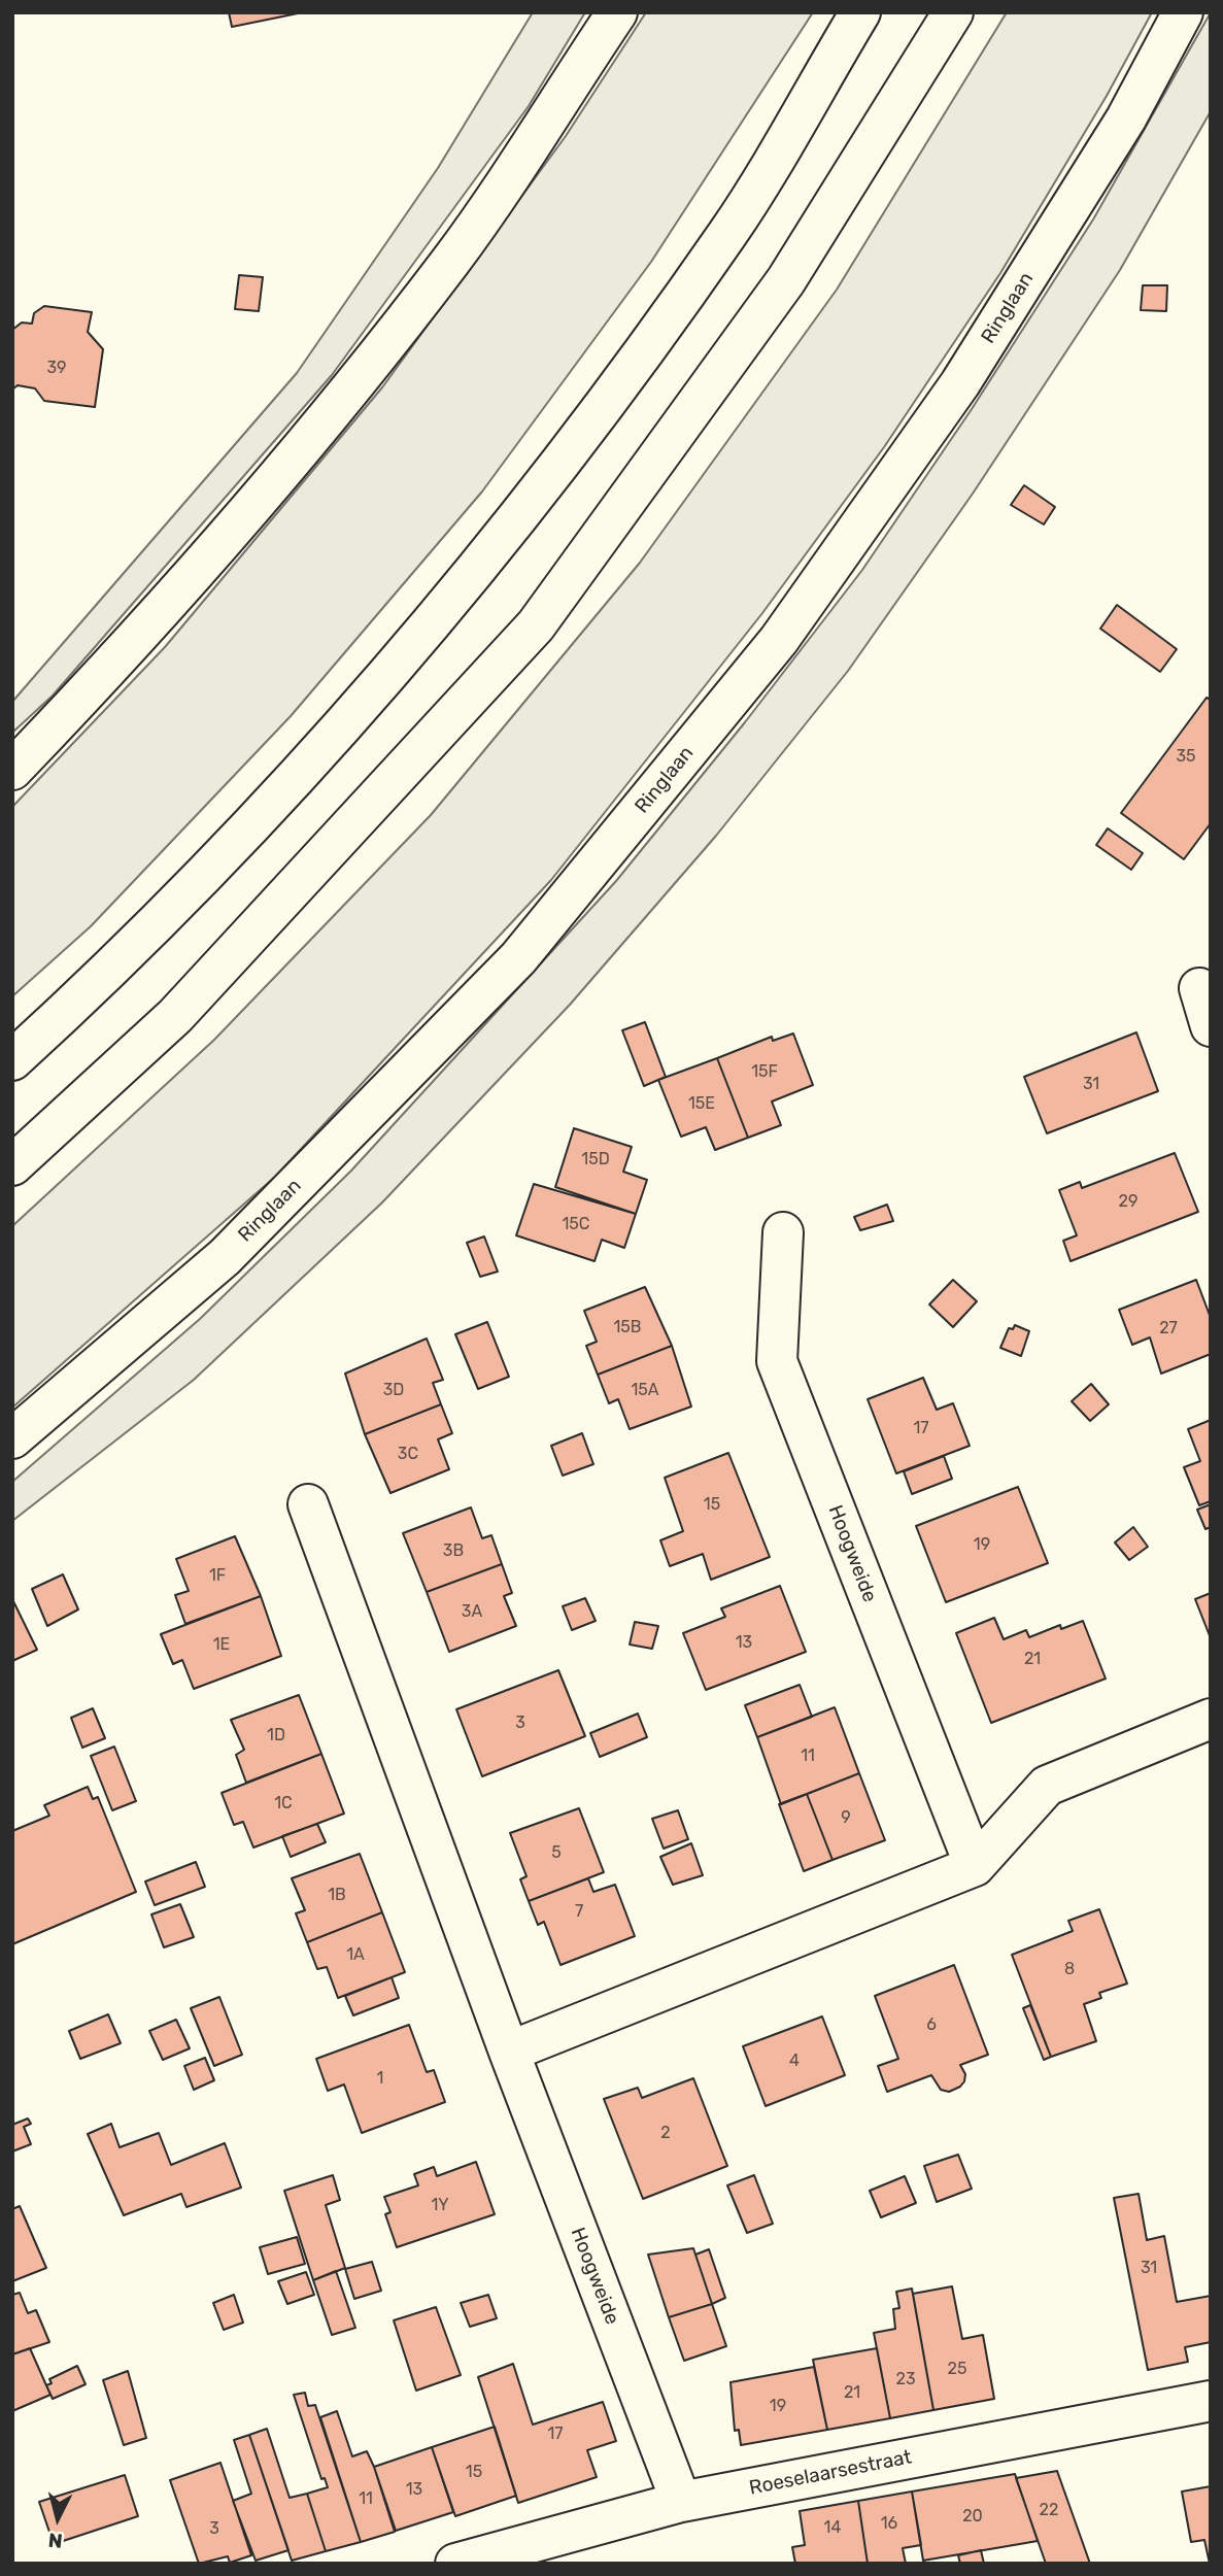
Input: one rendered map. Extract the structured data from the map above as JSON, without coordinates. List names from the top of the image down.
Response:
{
  "streets": {
    "main road": ["Ringlaan", "Hoogweide", "Roeselaarsestraat"]
  },
  "crossings": [
    ["Hoogweide", "Roeselaarsestraat"]
  ],
  "house_numbers": [
    "39",
    "35",
    "15F",
    "31",
    "15E",
    "15D",
    "29",
    "15C",
    "15B",
    "27",
    "3D",
    "15A",
    "17",
    "3C",
    "15",
    "19",
    "3B",
    "1F",
    "3A",
    "13",
    "1E",
    "21",
    "3",
    "1D",
    "11",
    "1C",
    "9",
    "5",
    "1B",
    "7",
    "1A",
    "8",
    "6",
    "4",
    "1",
    "2",
    "1Y",
    "31",
    "25",
    "23",
    "21",
    "19",
    "17",
    "15",
    "13",
    "11",
    "22",
    "20",
    "16",
    "14",
    "3"
  ],
  "north": "bottom"
}
